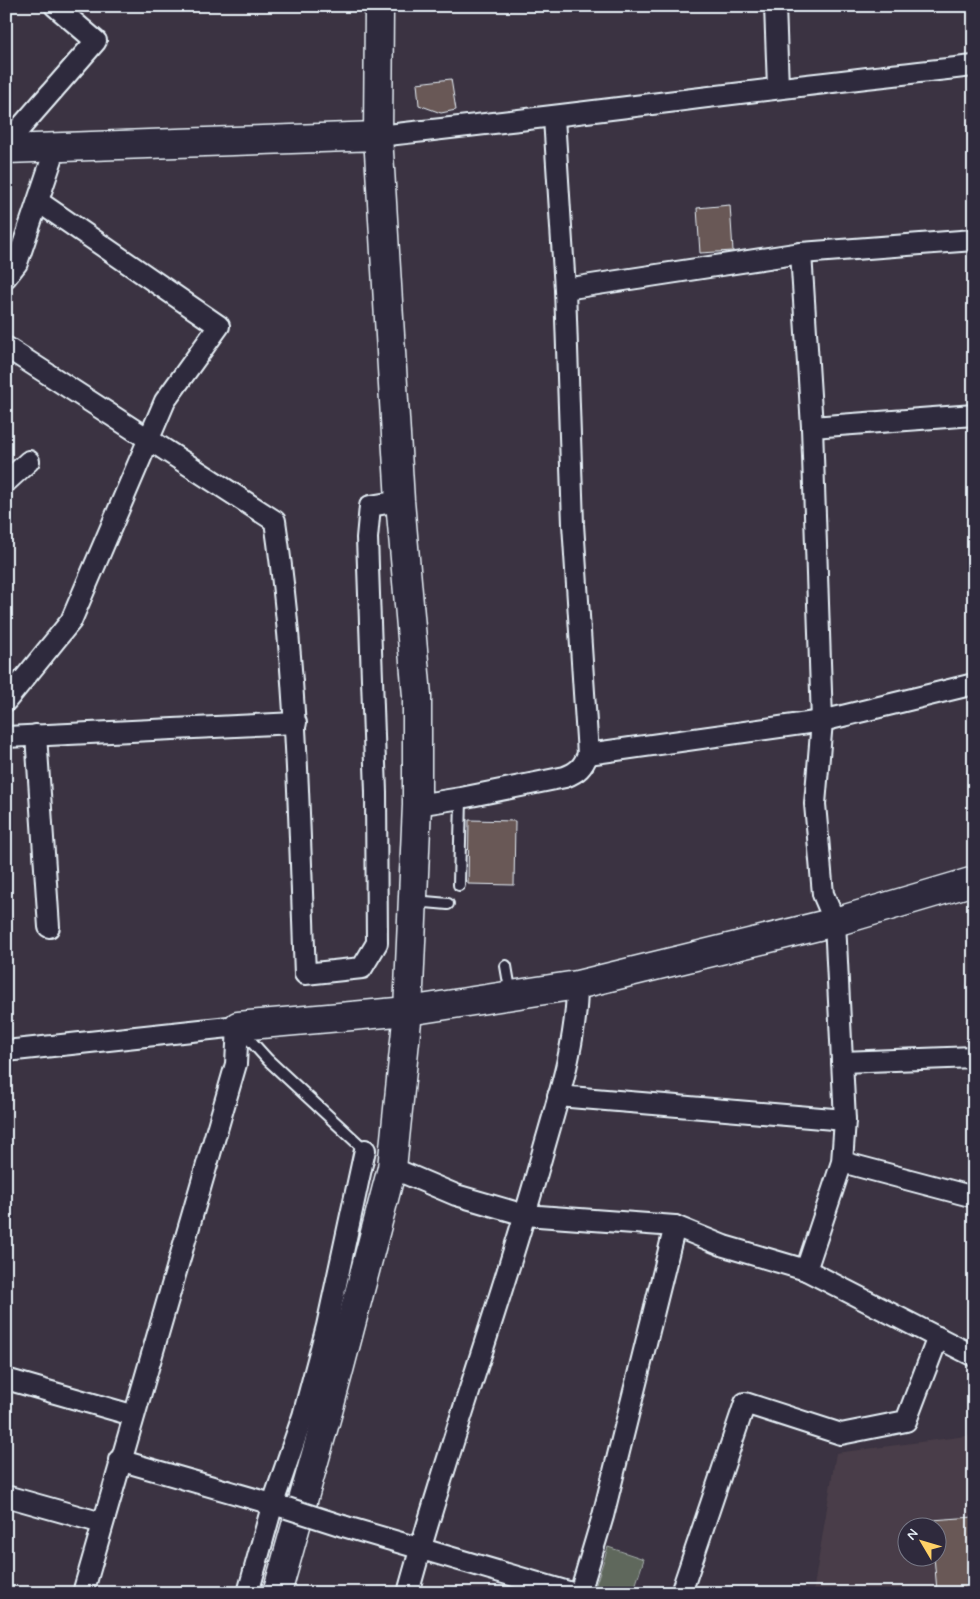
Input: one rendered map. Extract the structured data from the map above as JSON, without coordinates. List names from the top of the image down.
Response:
{
  "north": "top left"
}
